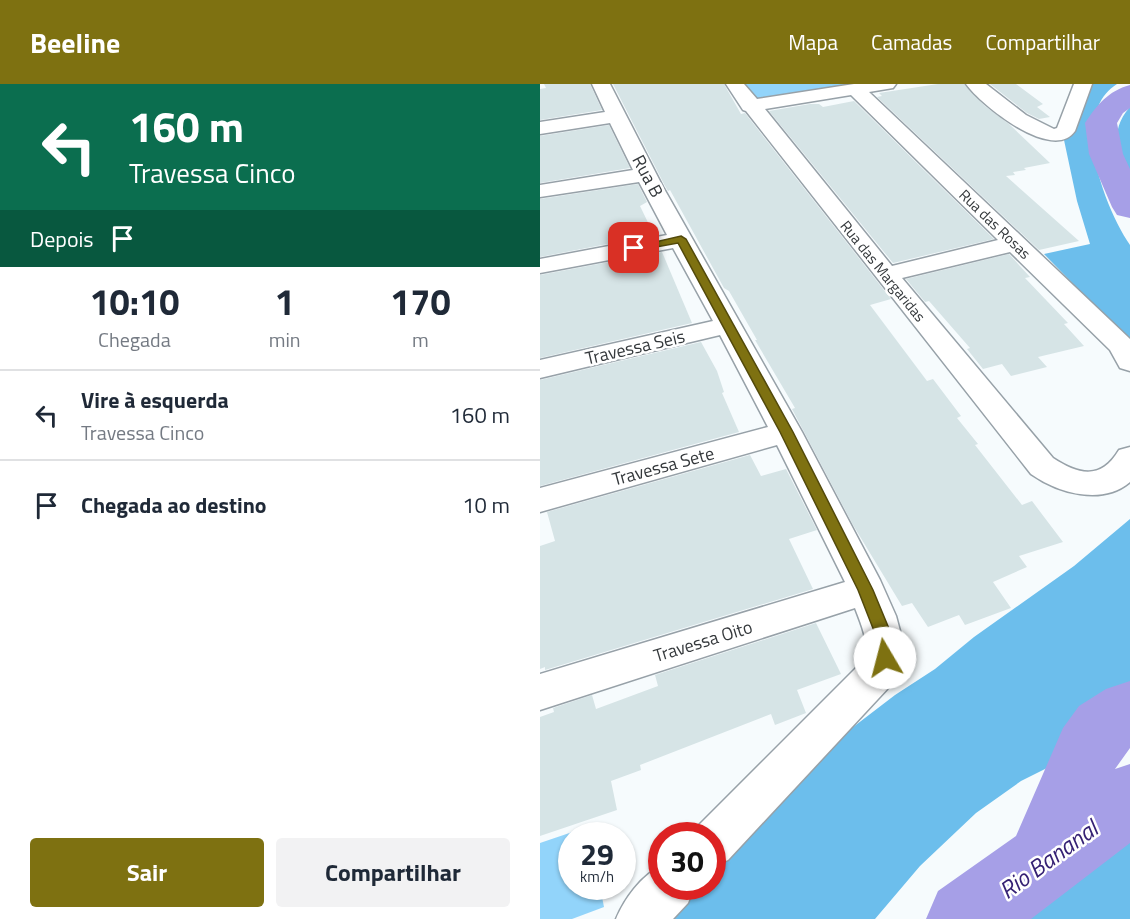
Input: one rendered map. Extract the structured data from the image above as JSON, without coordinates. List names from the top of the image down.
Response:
{
  "streets": {
    "street": [
      "Rua B",
      "Rua das Rosas",
      "Rua das Margaridas",
      "Travessa Seis",
      "Travessa Sete",
      "Travessa Oito"
    ]
  },
  "crossings": [
    ["Rua B", "Travessa Seis"],
    ["Rua B", "Travessa Sete"],
    ["Rua B", "Travessa Oito"]
  ],
  "water": ["Rio Bananal"],
  "page": {
    "header": "Beeline",
    "nav": ["Mapa", "Camadas", "Compartilhar"],
    "turn": ["160 m", "Travessa Cinco"],
    "then": "Depois",
    "eta": [
      "10:10",
      "Chegada",
      "1",
      "min",
      "170",
      "m"
    ],
    "list": [
      {
        "name": "Vire à esquerda",
        "note": "Travessa Cinco",
        "value": "160 m"
      },
      {
        "name": "Chegada ao destino",
        "value": "10 m"
      }
    ],
    "speed": "29 km/h",
    "limit": "30",
    "buttons": ["Sair", "Compartilhar"]
  }
}
